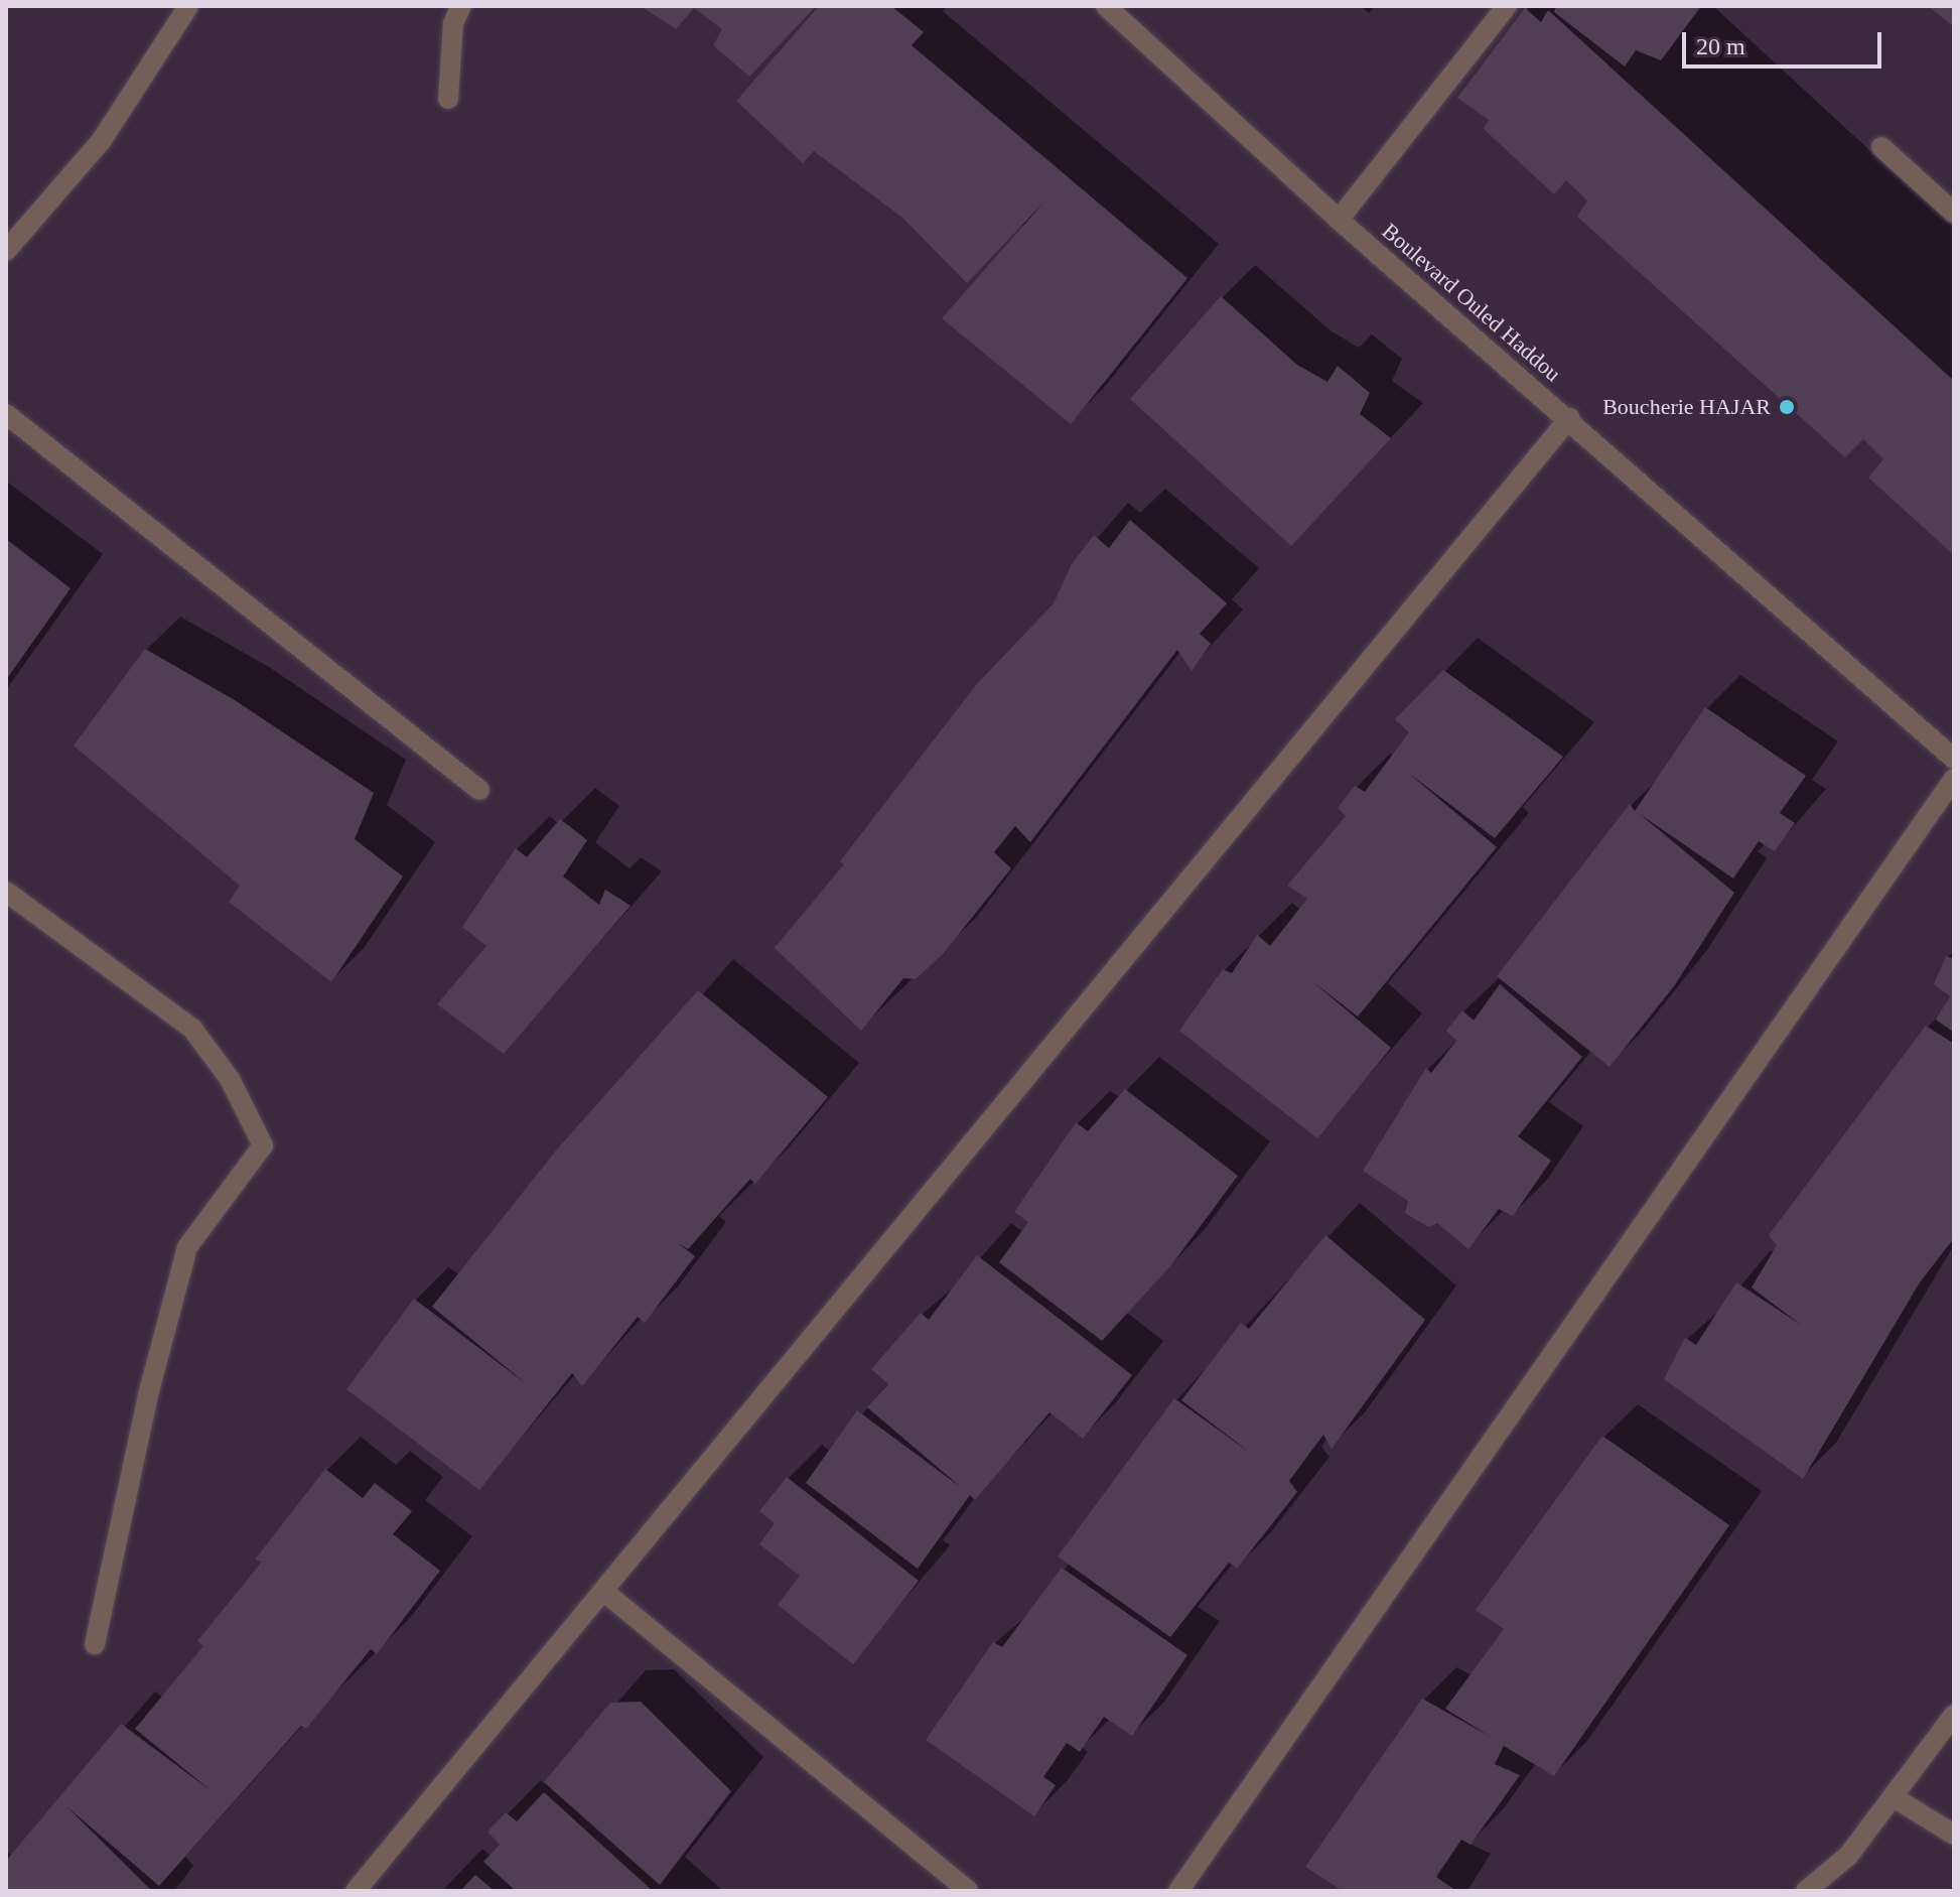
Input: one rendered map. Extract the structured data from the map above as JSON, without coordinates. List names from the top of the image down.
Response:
{
  "streets": {
    "street": ["Boulevard Ouled Haddou"]
  },
  "places": ["Boucherie HAJAR"],
  "scale_bar": "20 m"
}
